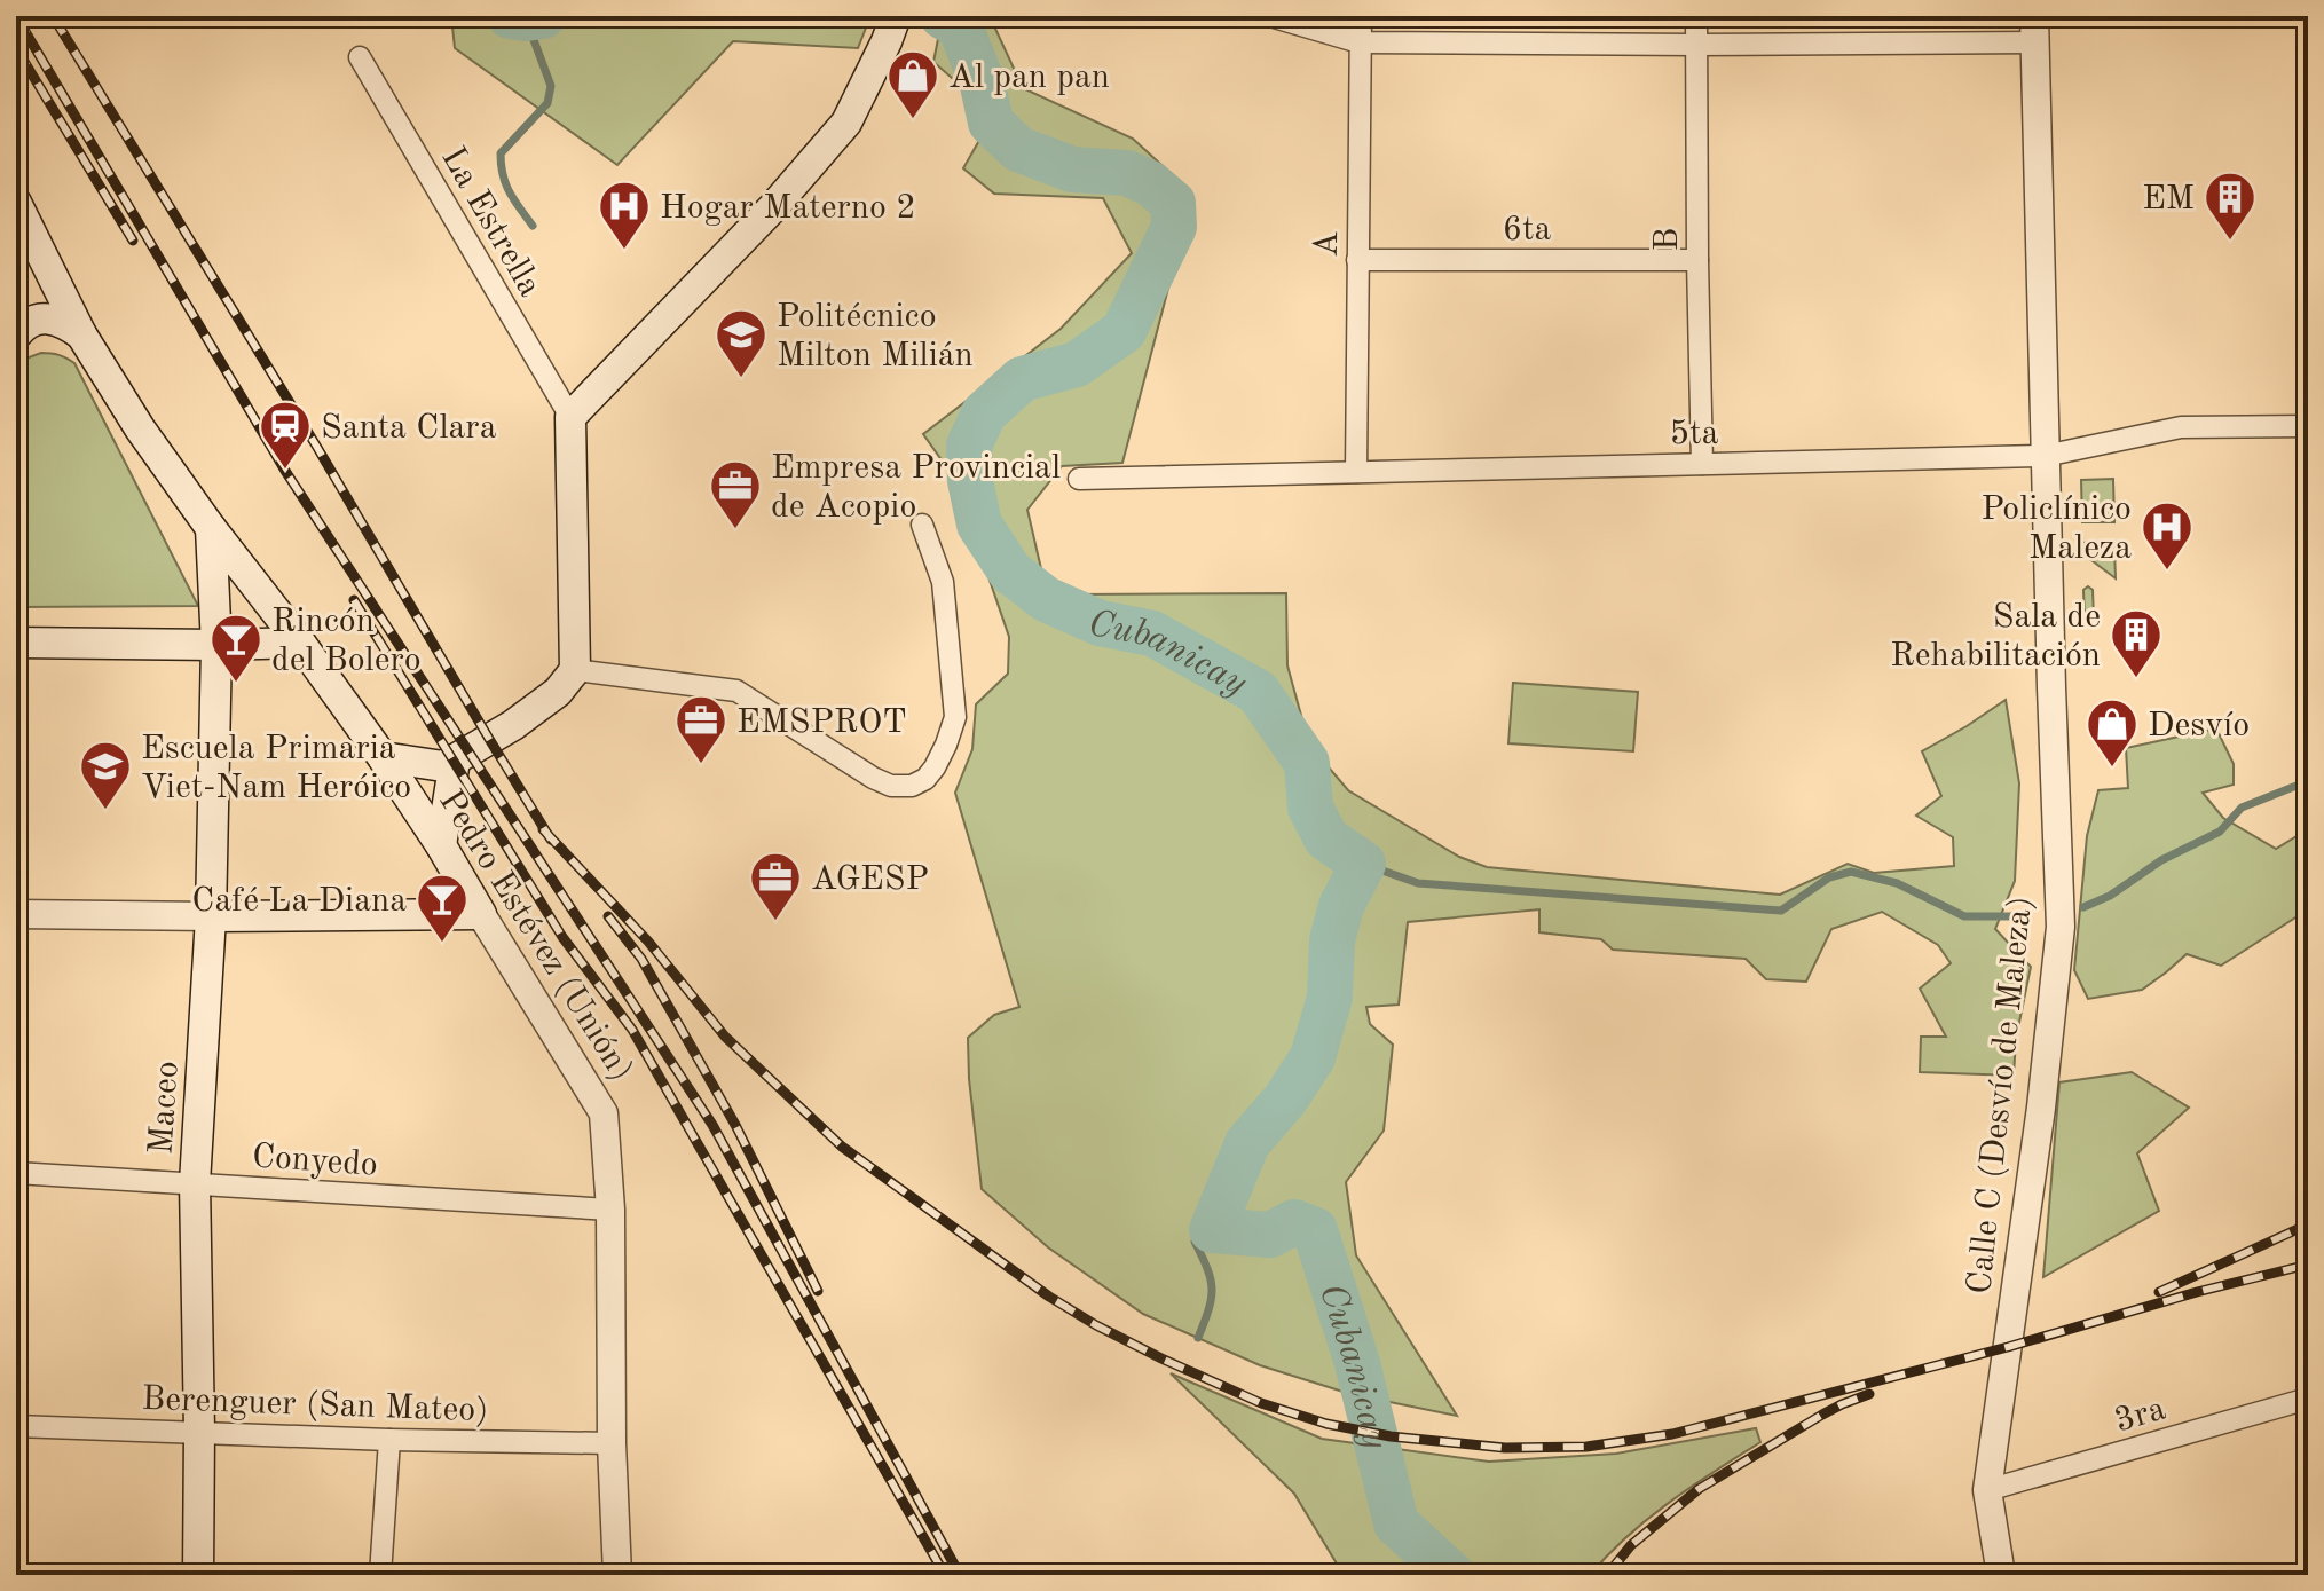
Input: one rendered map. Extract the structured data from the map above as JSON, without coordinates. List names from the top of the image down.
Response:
{
  "streets": {
    "main road": ["Pedro Estévez (Unión)", "Maceo"],
    "street": [
      "La Estrella",
      "6ta",
      "B",
      "A",
      "5ta",
      "Calle C (Desvío de Maleza)",
      "Conyedo",
      "Berenguer (San Mateo)",
      "3ra"
    ]
  },
  "crossings": [
    ["6ta", "B"],
    ["6ta", "A"],
    ["B", "5ta"],
    ["A", "5ta"],
    ["5ta", "Calle C (Desvío de Maleza)"],
    ["Pedro Estévez (Unión)", "Maceo"],
    ["Pedro Estévez (Unión)", "Conyedo"],
    ["Pedro Estévez (Unión)", "Berenguer (San Mateo)"],
    ["Calle C (Desvío de Maleza)", "3ra"],
    ["Maceo", "Conyedo"],
    ["Maceo", "Berenguer (San Mateo)"]
  ],
  "water": ["Cubanicay"],
  "places": {
    "shop": ["Al pan pan", "Desvío"],
    "building": ["EM", "Sala de Rehabilitación"],
    "hospital": ["Hogar Materno 2", "Policlínico Maleza"],
    "school or university": ["Politécnico Milton Milián", "Escuela Primaria Viet-Nam Heróico"],
    "station": ["Santa Clara"],
    "office": ["Empresa Provincial de Acopio", "EMSPROT", "AGESP"],
    "bar": ["Rincón del Bolero", "Café La Diana"]
  }
}
